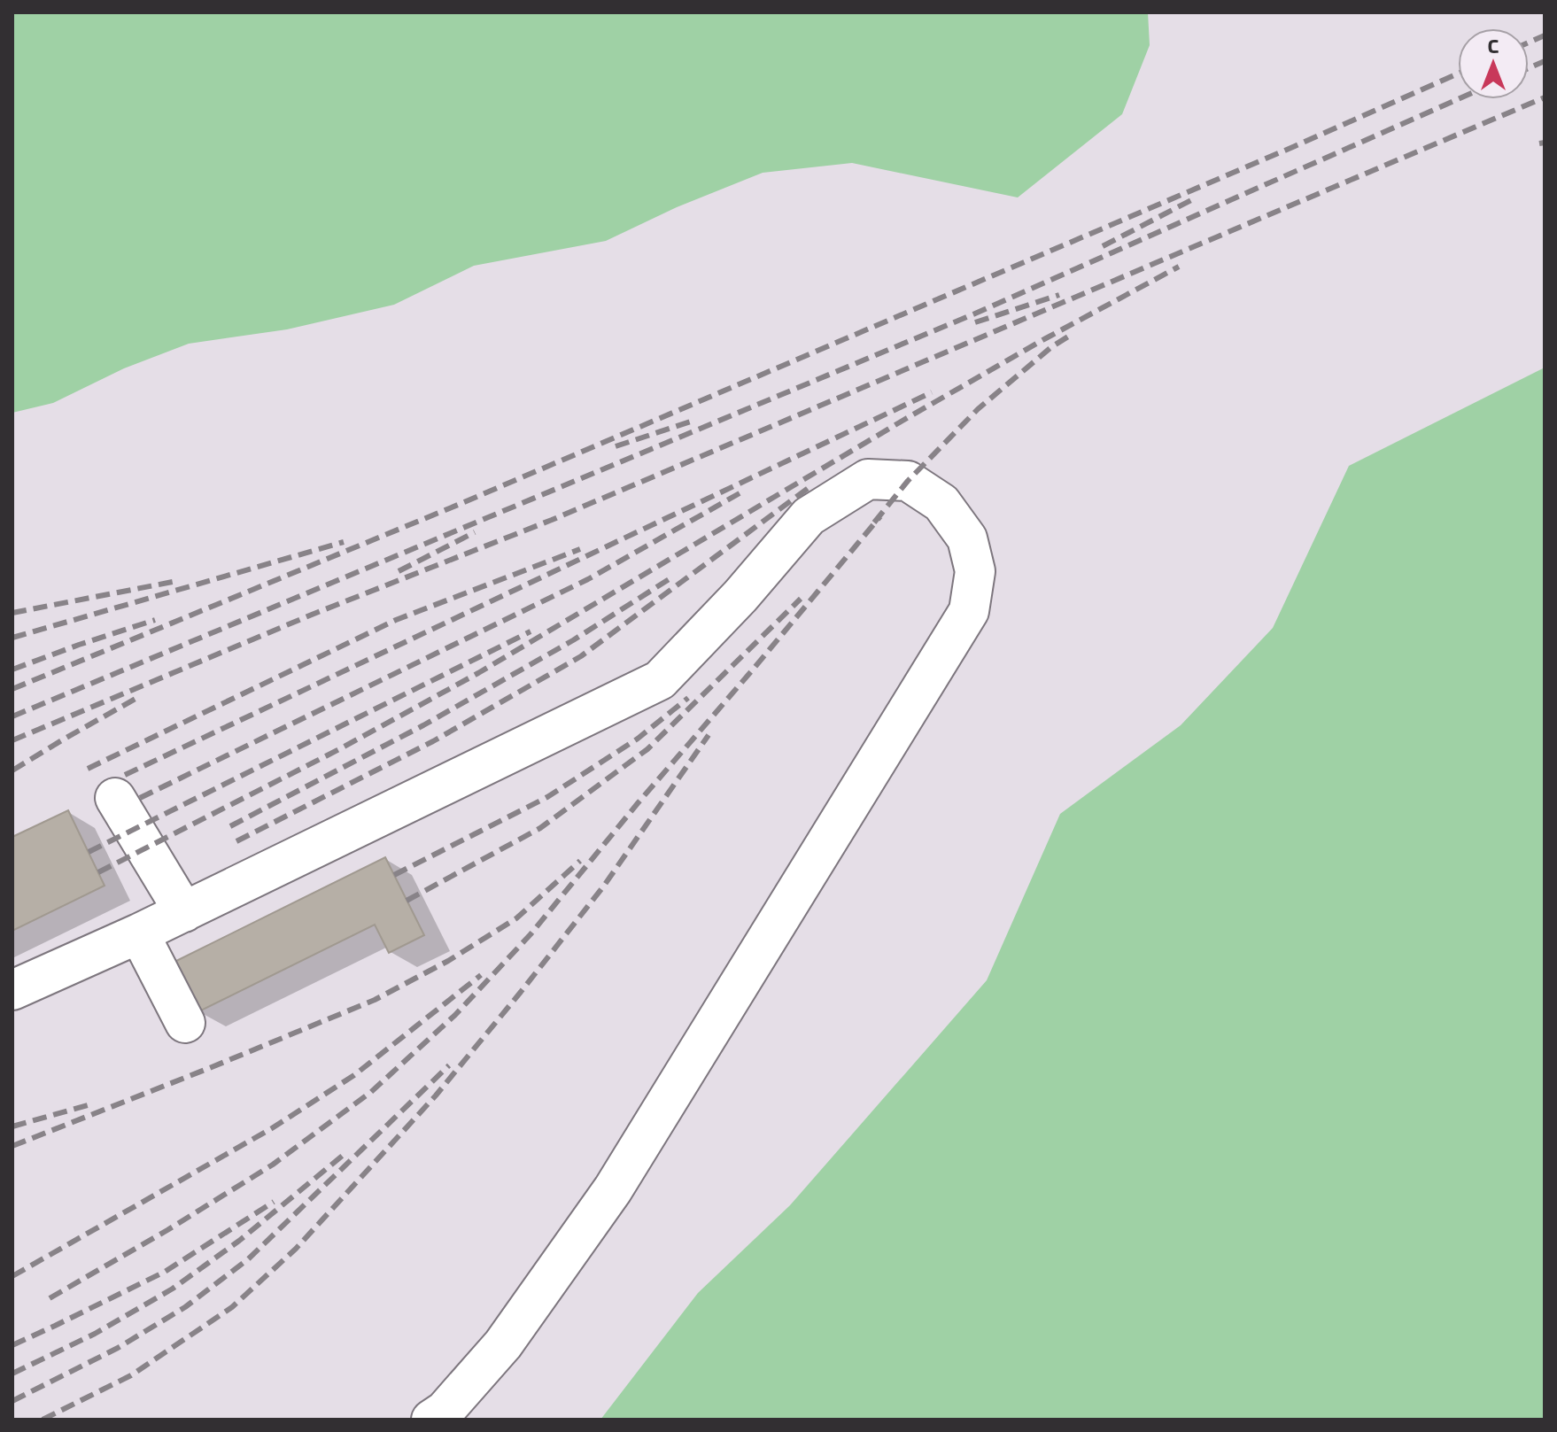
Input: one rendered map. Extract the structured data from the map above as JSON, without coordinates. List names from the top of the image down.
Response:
{
  "north": "top"
}
